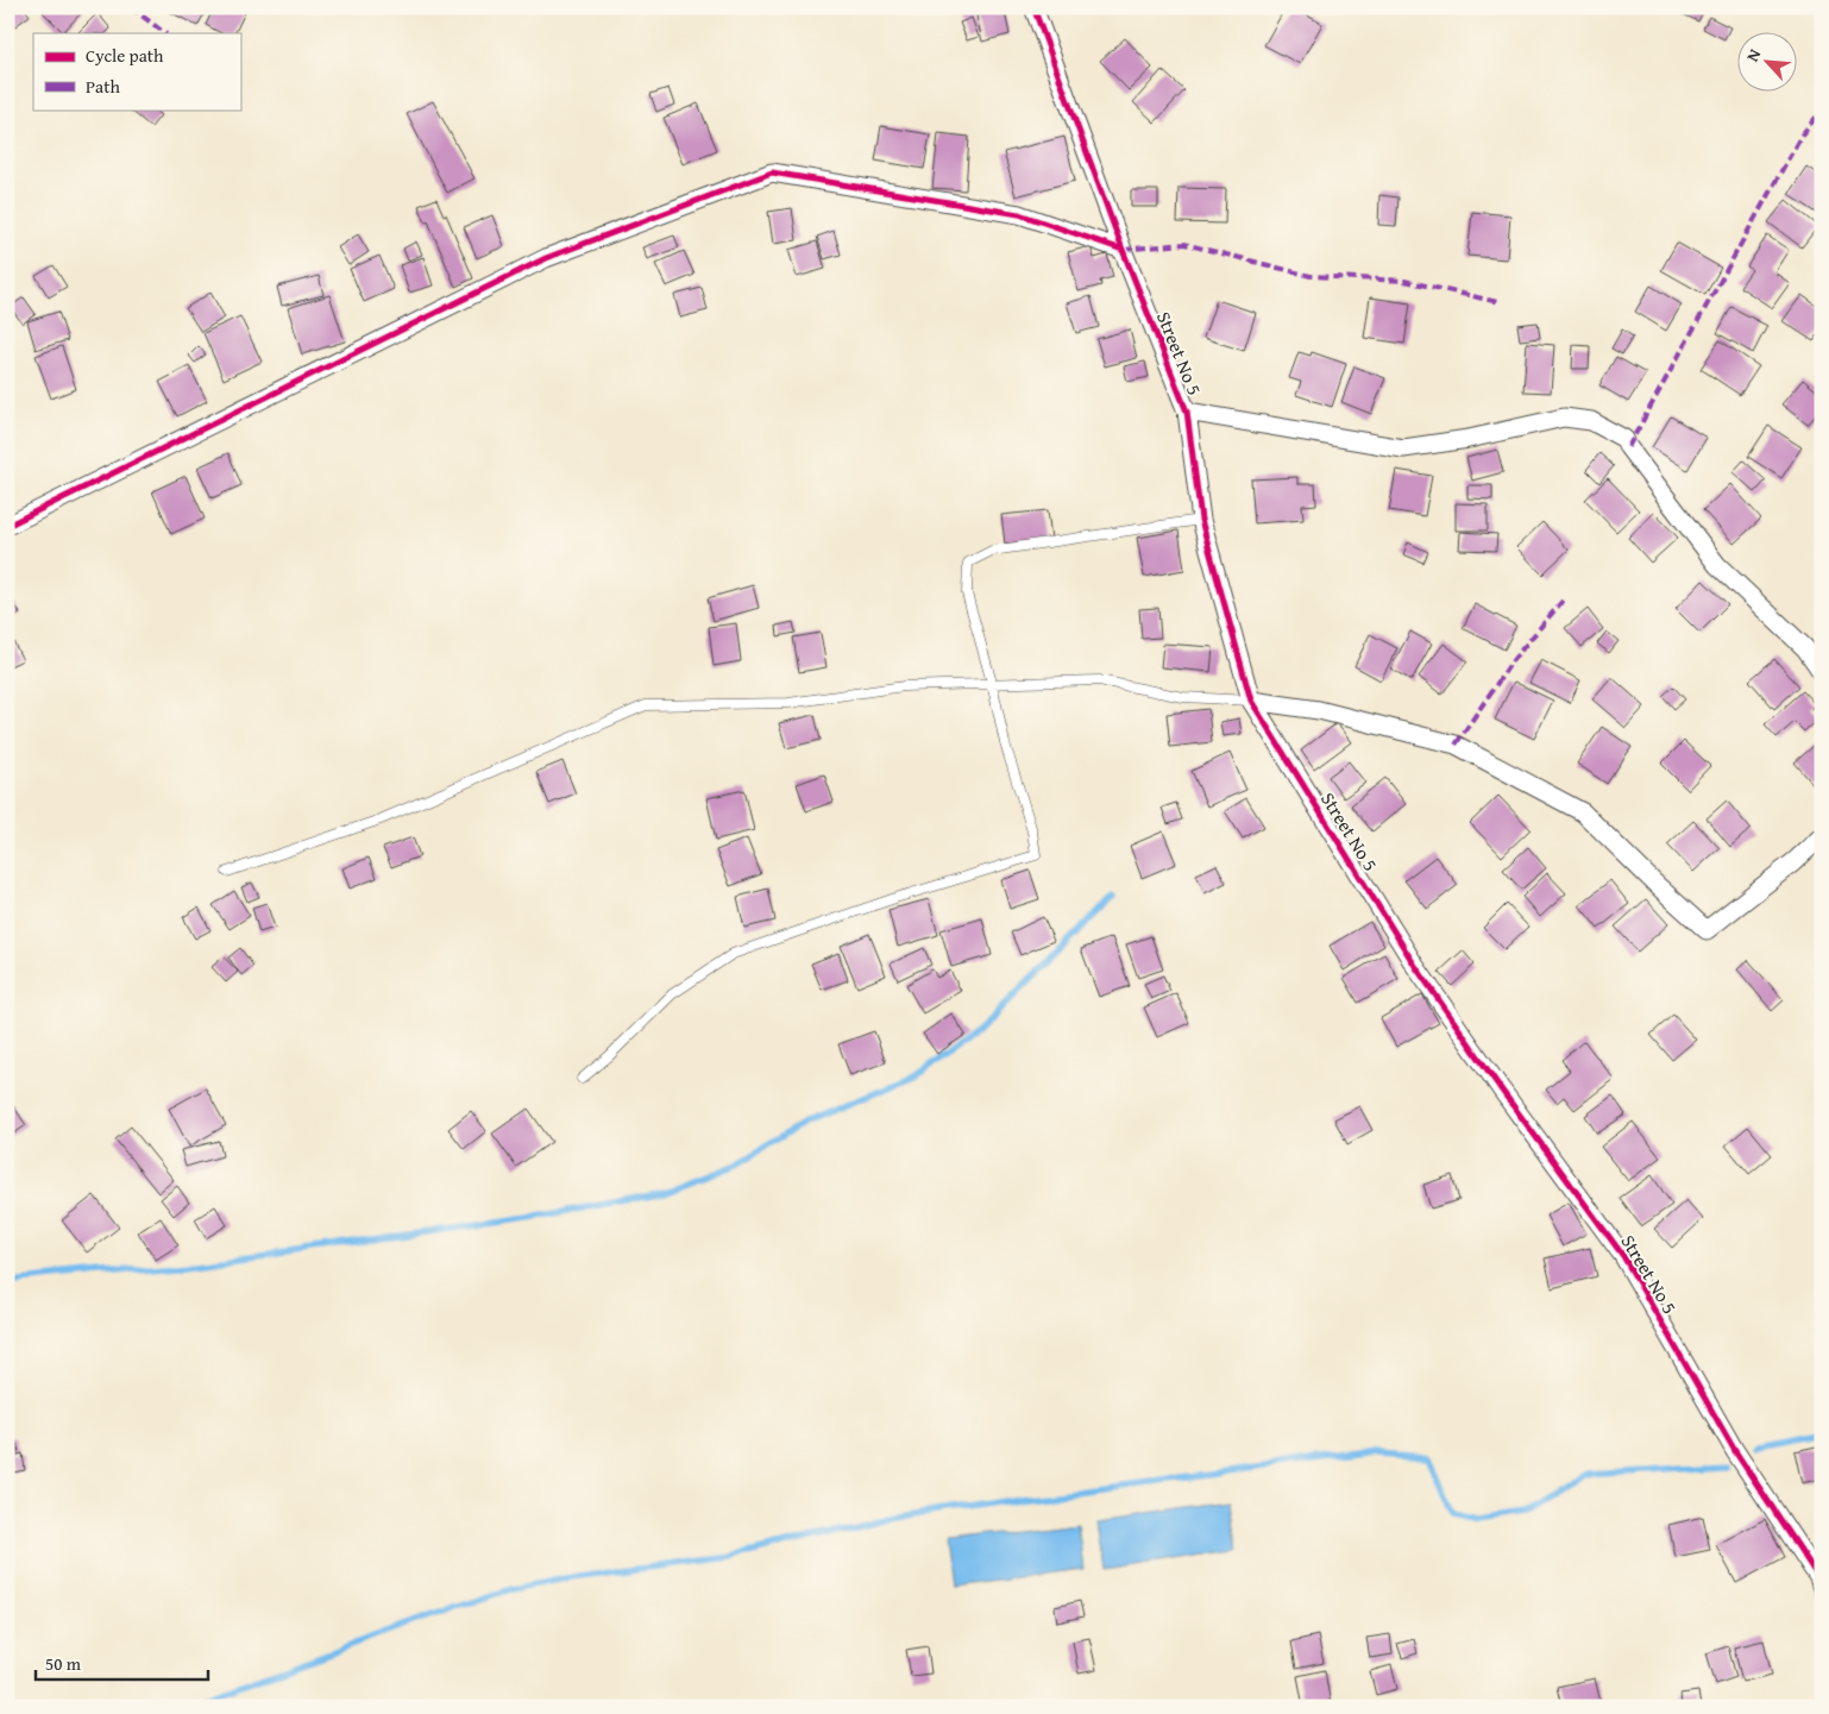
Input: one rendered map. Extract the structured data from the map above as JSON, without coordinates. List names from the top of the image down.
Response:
{
  "streets": {
    "street": ["Street No 5"]
  },
  "legend": ["Cycle path", "Path"],
  "scale_bar": "50 m",
  "north": "top left"
}
